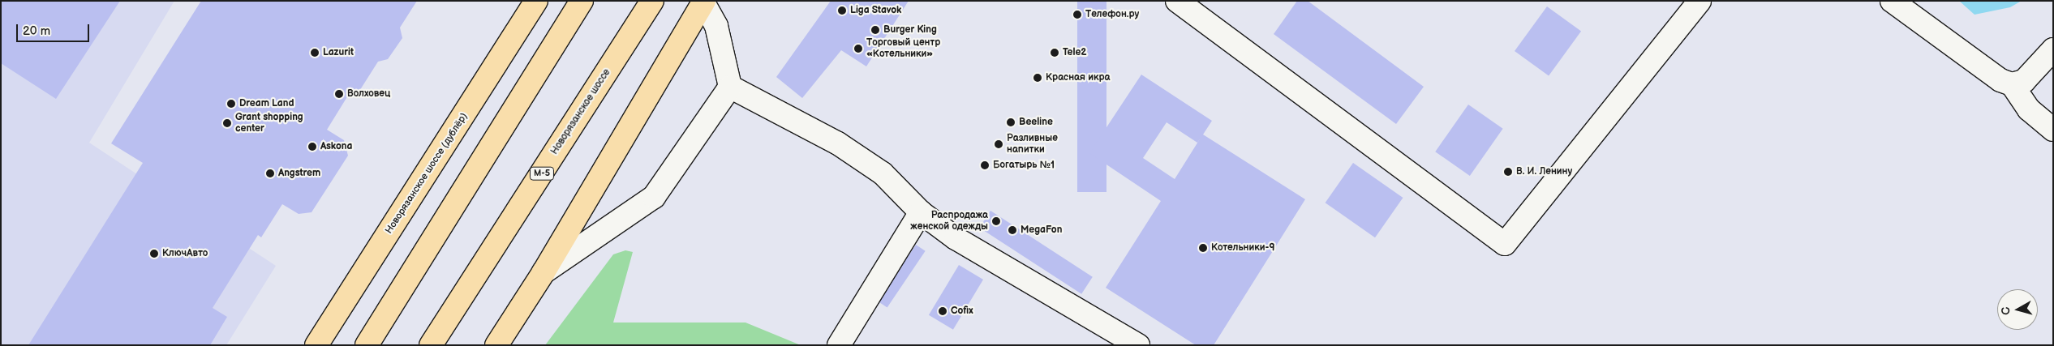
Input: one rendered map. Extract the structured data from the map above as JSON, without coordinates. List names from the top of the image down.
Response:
{
  "streets": {
    "main road": ["Новорязанское шоссе", "Новорязанское шоссе (дублёр)", "М-5"]
  },
  "places": [
    "Liga Stavok",
    "Телефон.ру",
    "Burger King",
    "Торговый центр «Котельники»",
    "Lazurit",
    "Tele2",
    "Красная икра",
    "Волховец",
    "Dream Land",
    "Beeline",
    "Grant shopping center",
    "Разливные напитки",
    "Askona",
    "Богатырь №1",
    "В. И. Ленину",
    "Angstrem",
    "Распродажа женской одежды",
    "MegaFon",
    "Котельники-9",
    "КлючАвто",
    "Cofix"
  ],
  "scale_bar": "20 m",
  "north": "left"
}
